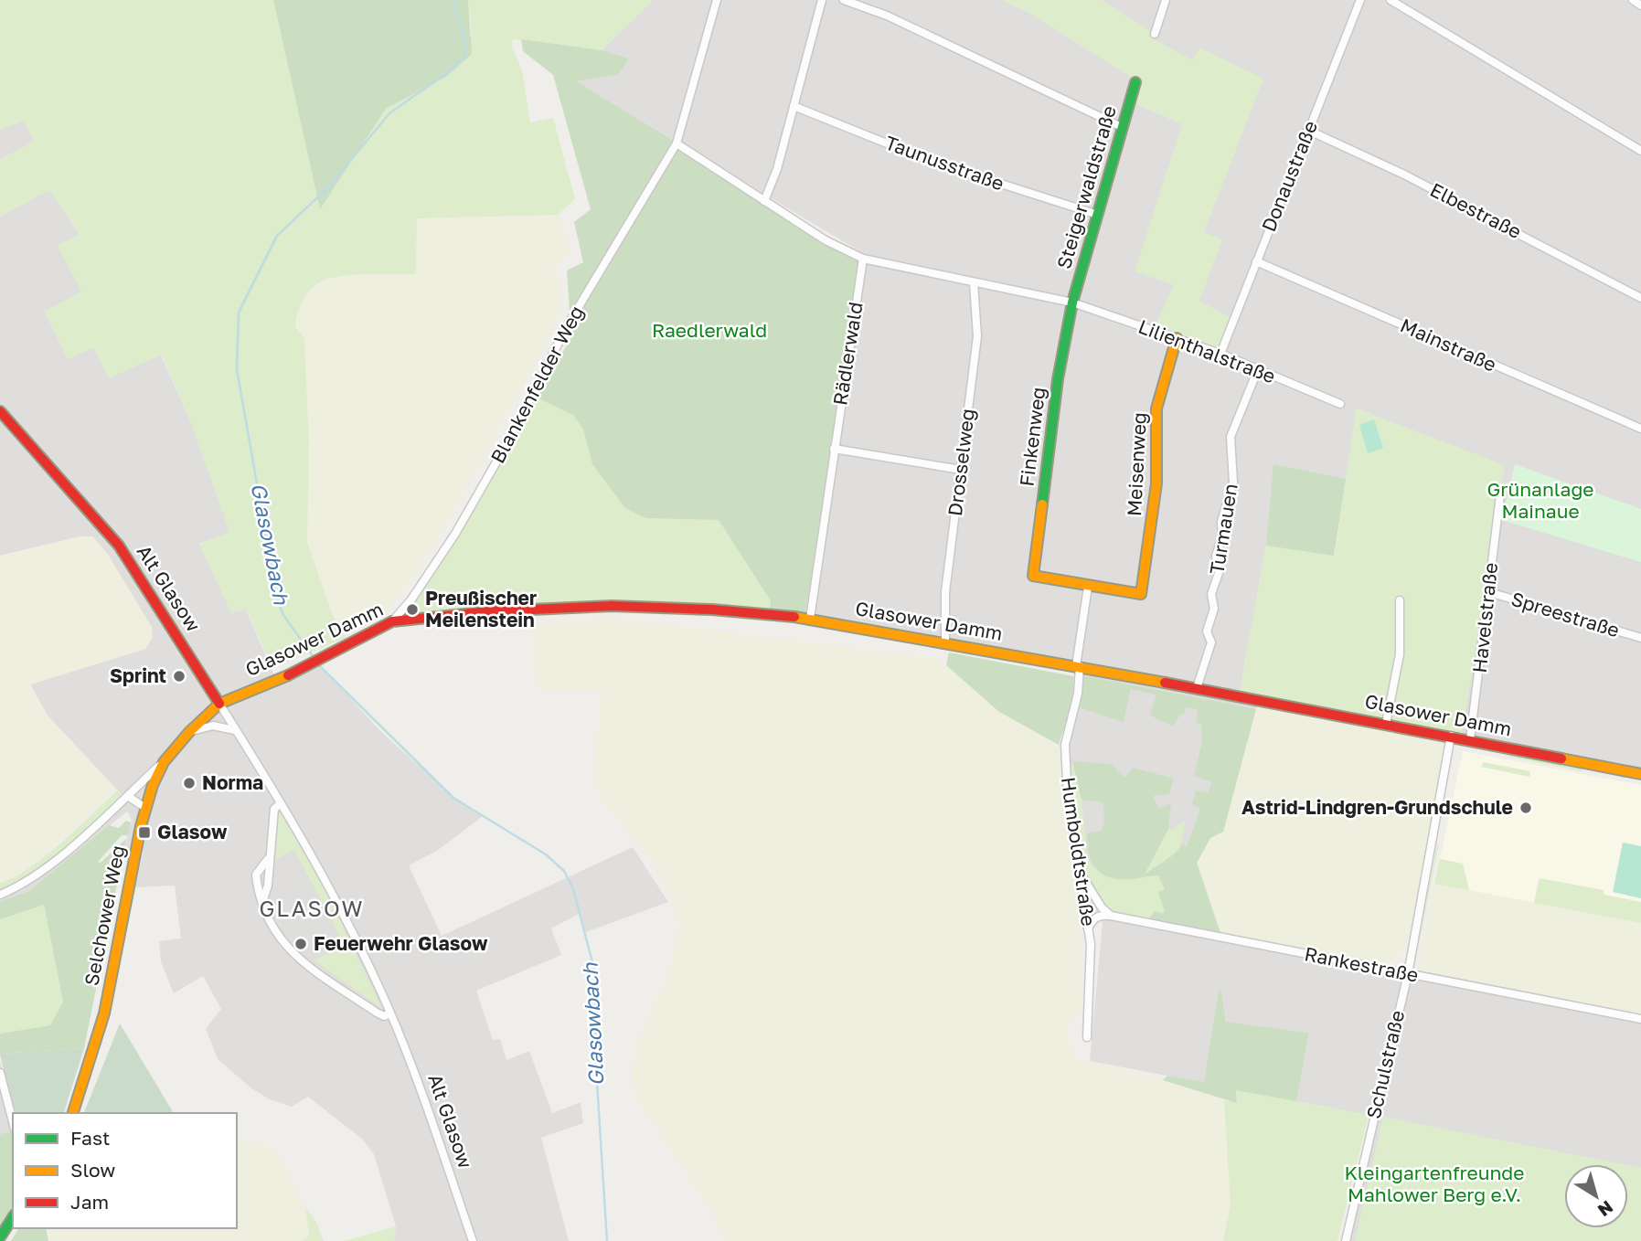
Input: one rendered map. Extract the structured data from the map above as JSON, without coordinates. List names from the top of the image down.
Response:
{
  "streets": {
    "street": [
      "Taunusstraße",
      "Donaustraße",
      "Steigerwaldstraße",
      "Elbestraße",
      "Mainstraße",
      "Lilienthalstraße",
      "Rädlerwald",
      "Blankenfelder Weg",
      "Finkenweg",
      "Drosselweg",
      "Meisenweg",
      "Turmauen",
      "Alt Glasow",
      "Spreestraße",
      "Havelstraße",
      "Glasower Damm",
      "Humboldtstraße",
      "Selchower Weg",
      "Rankestraße",
      "Schulstraße"
    ]
  },
  "crossings": [
    ["Taunusstraße", "Steigerwaldstraße"],
    ["Donaustraße", "Elbestraße"],
    ["Donaustraße", "Mainstraße"],
    ["Donaustraße", "Lilienthalstraße"],
    ["Steigerwaldstraße", "Lilienthalstraße"],
    ["Steigerwaldstraße", "Finkenweg"],
    ["Lilienthalstraße", "Rädlerwald"],
    ["Lilienthalstraße", "Blankenfelder Weg"],
    ["Lilienthalstraße", "Finkenweg"],
    ["Lilienthalstraße", "Drosselweg"],
    ["Lilienthalstraße", "Meisenweg"],
    ["Lilienthalstraße", "Turmauen"],
    ["Rädlerwald", "Glasower Damm"],
    ["Blankenfelder Weg", "Glasower Damm"],
    ["Finkenweg", "Meisenweg"],
    ["Finkenweg", "Humboldtstraße"],
    ["Drosselweg", "Glasower Damm"],
    ["Meisenweg", "Humboldtstraße"],
    ["Turmauen", "Glasower Damm"],
    ["Alt Glasow", "Glasower Damm"],
    ["Alt Glasow", "Selchower Weg"],
    ["Spreestraße", "Havelstraße"],
    ["Havelstraße", "Glasower Damm"],
    ["Glasower Damm", "Humboldtstraße"],
    ["Glasower Damm", "Selchower Weg"],
    ["Glasower Damm", "Schulstraße"],
    ["Rankestraße", "Schulstraße"]
  ],
  "districts": ["GLASOW"],
  "water": ["Glasowbach"],
  "parks": ["Raedlerwald", "Grünanlage Mainaue", "Kleingartenfreunde Mahlower Berg e.V."],
  "places": {
    "other": [
      "Preußischer Meilenstein",
      "Sprint",
      "Norma",
      "Astrid-Lindgren-Grundschule",
      "Feuerwehr Glasow"
    ],
    "transit": ["Glasow"]
  },
  "legend": ["Fast", "Slow", "Jam"],
  "north": "bottom right"
}
